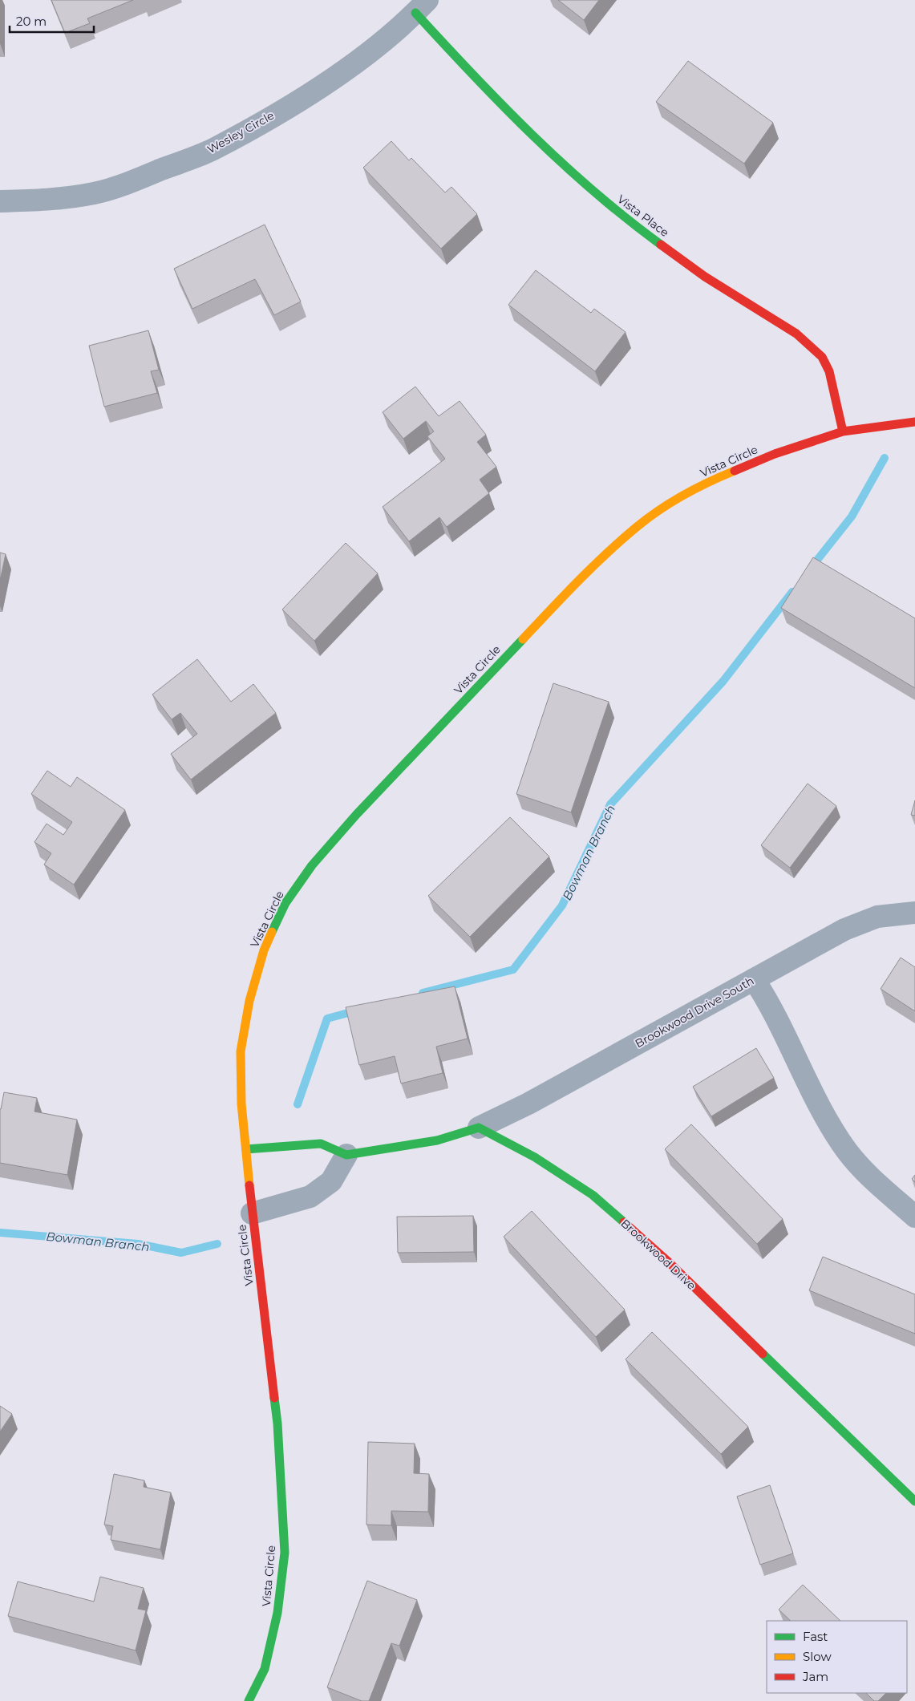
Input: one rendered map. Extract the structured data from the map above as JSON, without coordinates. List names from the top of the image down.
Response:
{
  "streets": {
    "street": [
      "Wesley Circle",
      "Vista Place",
      "Vista Circle",
      "Brookwood Drive South",
      "Brookwood Drive"
    ]
  },
  "crossings": [
    ["Wesley Circle", "Vista Place"],
    ["Vista Place", "Vista Circle"],
    ["Brookwood Drive South", "Brookwood Drive"]
  ],
  "water": ["Bowman Branch"],
  "legend": ["Fast", "Slow", "Jam"],
  "scale_bar": "20 m"
}
